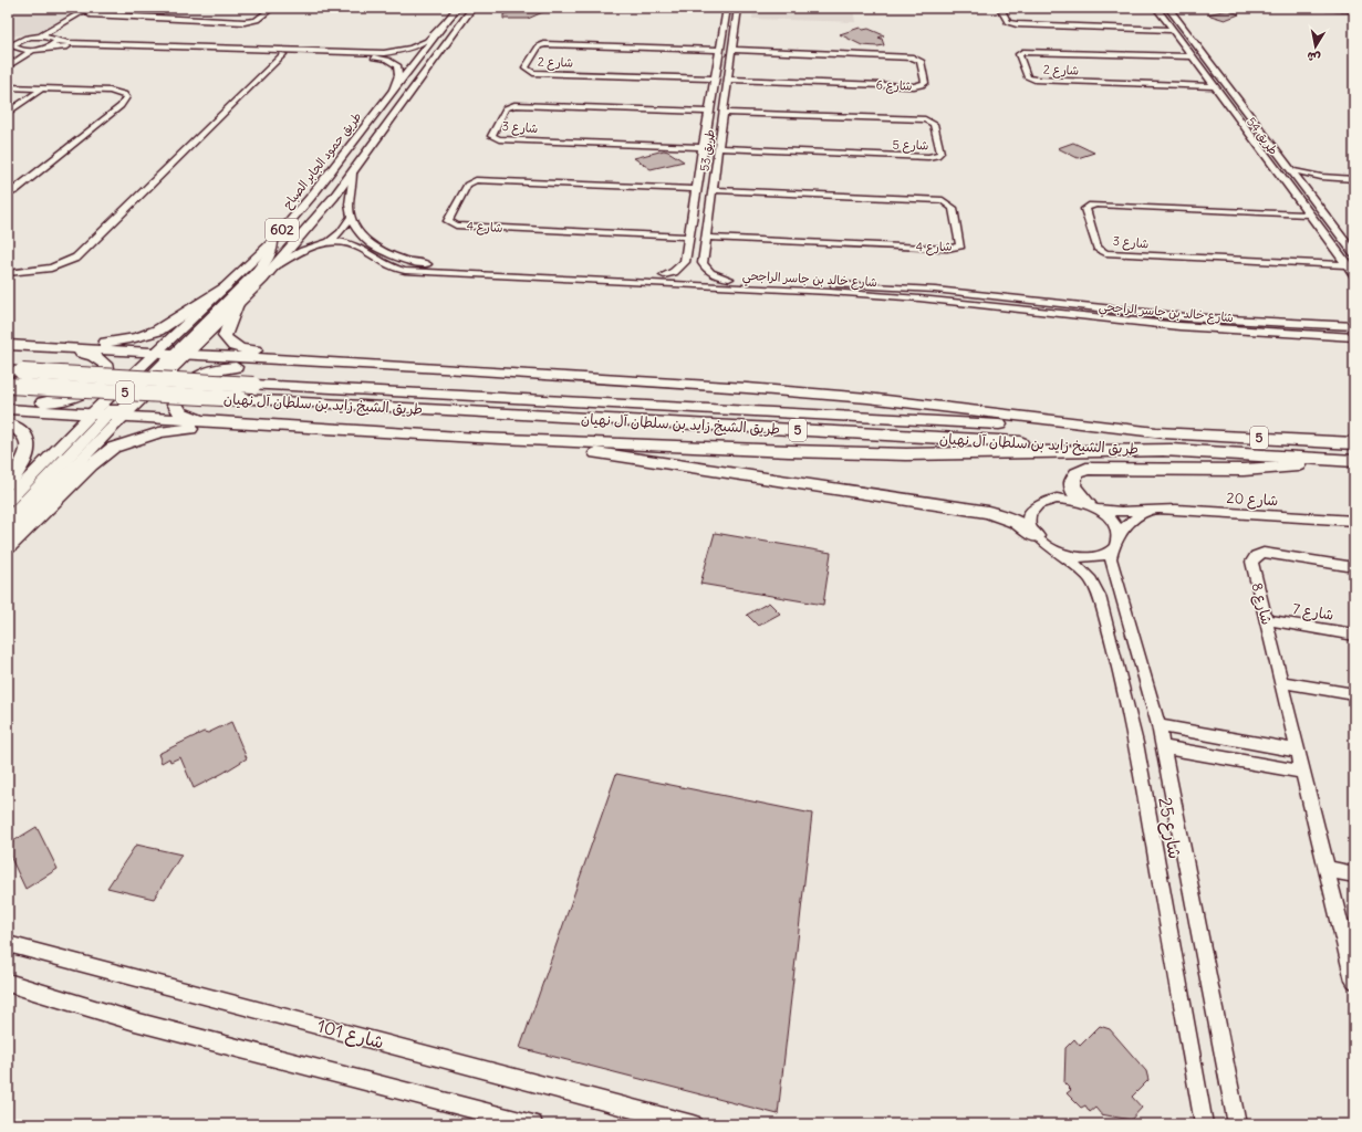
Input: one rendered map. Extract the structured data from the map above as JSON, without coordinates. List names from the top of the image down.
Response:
{
  "streets": {
    "highway": ["5", "طريق الشيخ زايد بن سلطان آل نهيان"],
    "main road": ["طريق حمود الجابر الصباح", "602"],
    "street": [
      "شارع 2",
      "شارع 6",
      "شارع 3",
      "طريق 54",
      "شارع 5",
      "طريق 53",
      "شارع 4",
      "شارع خالد بن جاسر الراجحي",
      "شارع 20",
      "شارع 8",
      "شارع 7",
      "شارع 25",
      "شارع 101"
    ]
  },
  "crossings": [
    ["شارع 2", "طريق 54"],
    ["شارع 2", "طريق 53"],
    ["شارع 6", "طريق 53"],
    ["شارع 3", "طريق 54"],
    ["شارع 3", "طريق 53"],
    ["شارع 5", "طريق 53"],
    ["طريق 53", "شارع 4"],
    ["طريق حمود الجابر الصباح", "602"],
    ["602", "شارع خالد بن جاسر الراجحي"],
    ["شارع 20", "شارع 25"],
    ["شارع 8", "شارع 7"]
  ],
  "north": "bottom"
}
